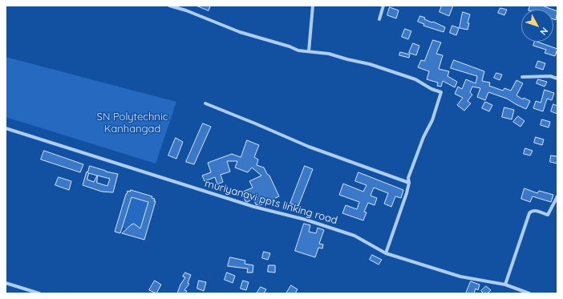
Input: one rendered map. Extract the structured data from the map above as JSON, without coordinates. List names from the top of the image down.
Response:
{
  "streets": {
    "street": ["muriyanavi ppts linking road"]
  },
  "parks": ["SN Polytechnic Kanhangad"],
  "north": "bottom right"
}
